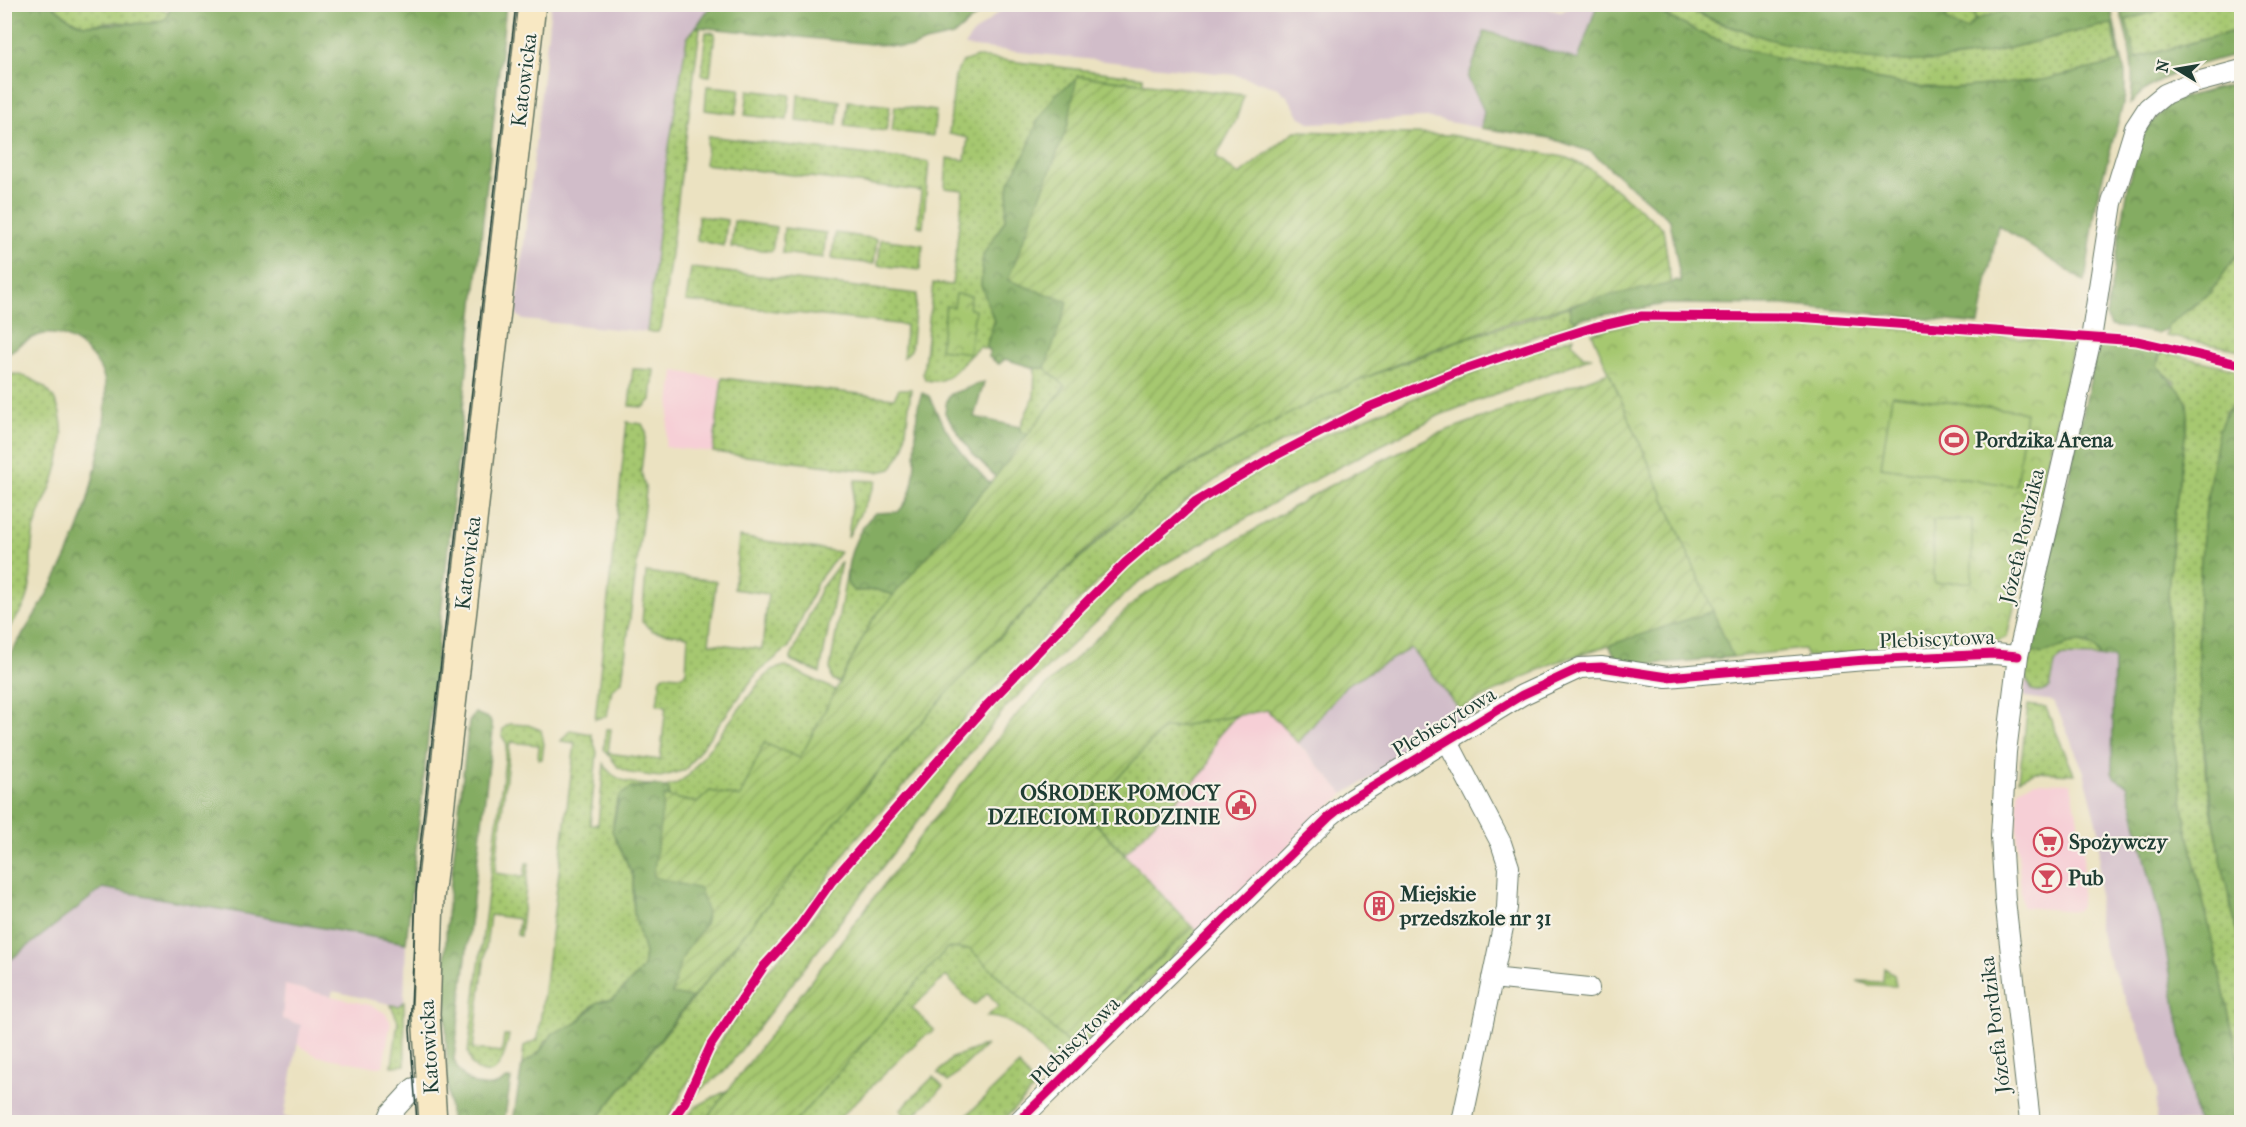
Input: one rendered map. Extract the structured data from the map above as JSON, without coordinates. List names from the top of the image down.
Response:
{
  "streets": {
    "street": ["Katowicka", "Józefa Pordzika", "Plebiscytowa"]
  },
  "crossings": [
    ["Józefa Pordzika", "Plebiscytowa"]
  ],
  "places": {
    "sports": ["Pordzika Arena"],
    "public building": ["OŚRODEK POMOCY DZIECIOM I RODZINIE"],
    "supermarket": ["Spożywczy"],
    "bar": ["Pub"],
    "building": ["Miejskie przedszkole nr 31"]
  },
  "north": "left"
}
